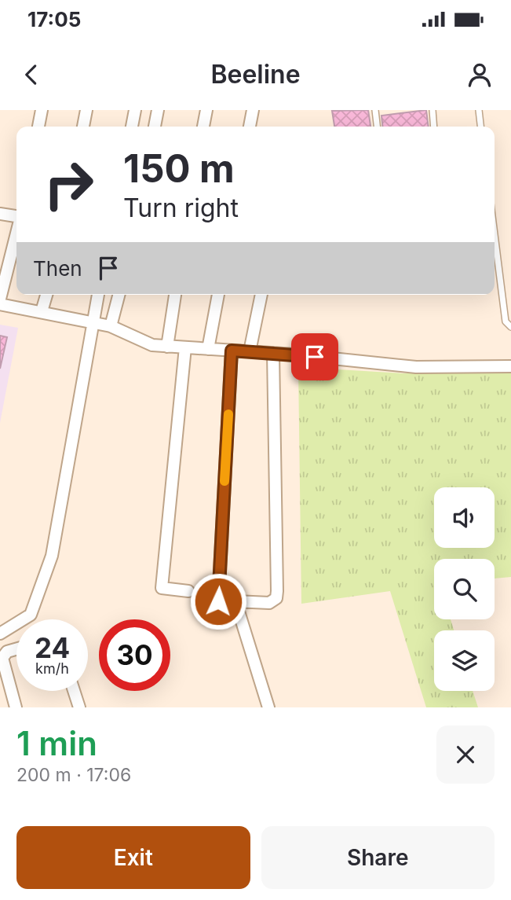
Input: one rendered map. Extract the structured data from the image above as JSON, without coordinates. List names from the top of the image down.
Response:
{
  "page": {
    "status": "17:05",
    "header": "Beeline",
    "turn": ["150 m", "Turn right"],
    "then": "Then",
    "speed": "24 km/h",
    "limit": "30",
    "heading": ["1 min", "200 m · 17:06"],
    "buttons": ["Exit", "Share"]
  }
}
